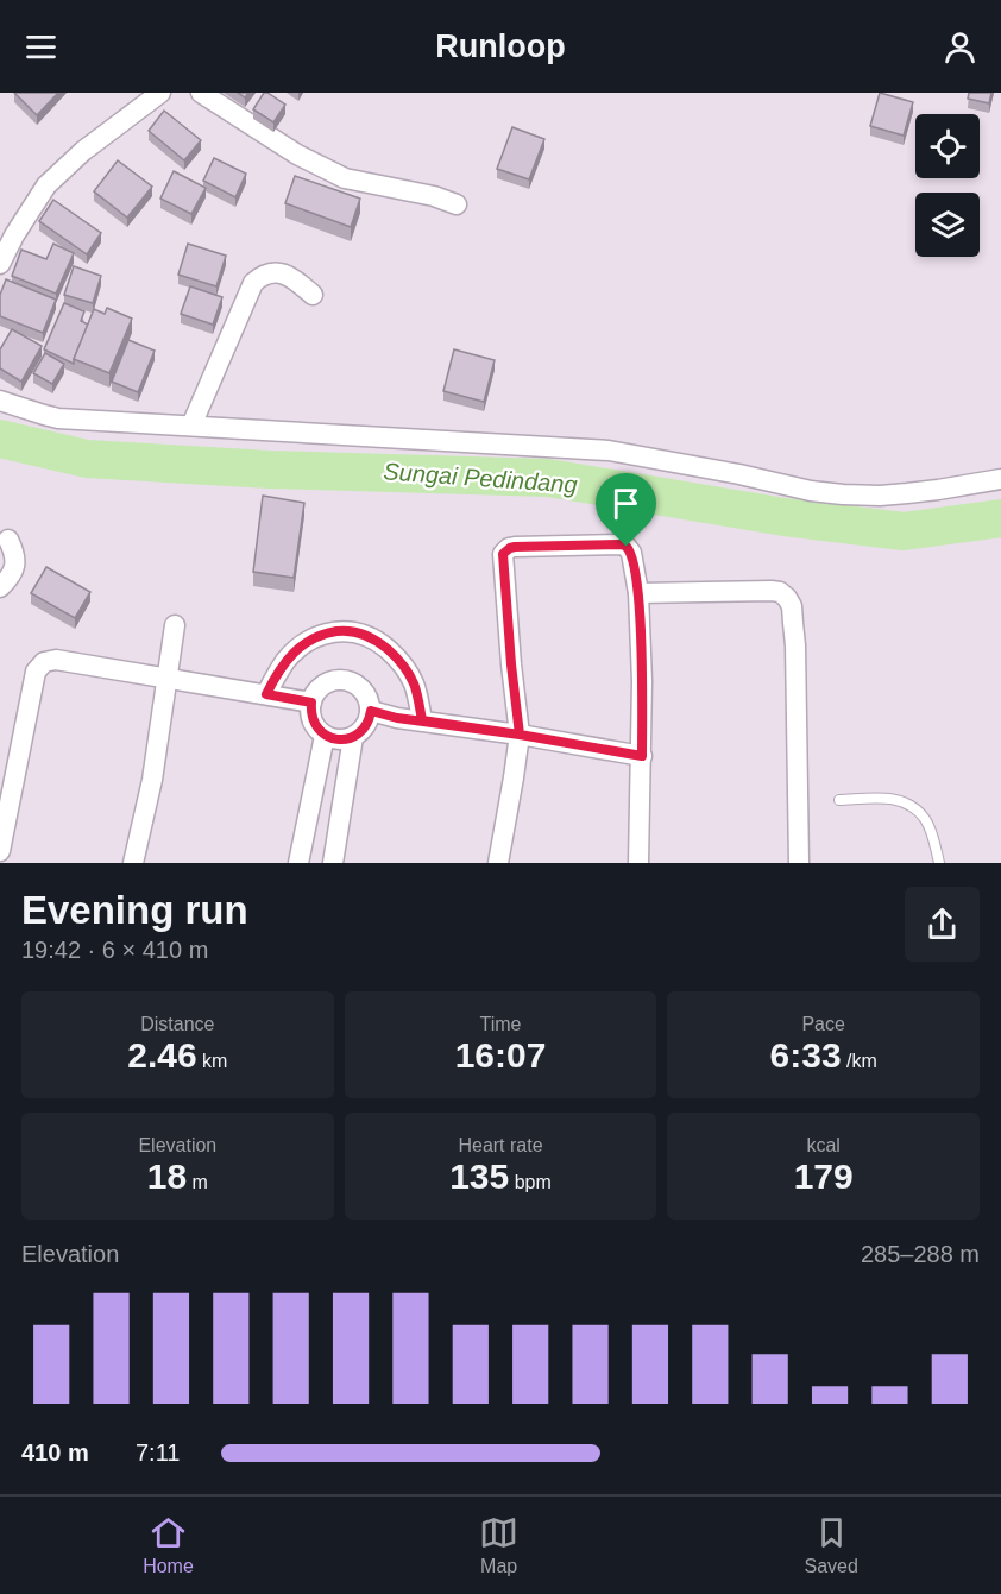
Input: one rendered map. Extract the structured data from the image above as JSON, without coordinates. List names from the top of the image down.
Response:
{
  "water": ["Sungai Pedindang"],
  "page": {
    "header": "Runloop",
    "heading": ["Evening run", "19:42 · 6 × 410 m"],
    "stats": [
      ["Distance", "2.46 km"],
      ["Time", "16:07"],
      ["Pace", "6:33 /km"],
      ["Elevation", "18 m"],
      ["Heart rate", "135 bpm"],
      ["kcal", "179"]
    ],
    "chart": ["Elevation", "285–288 m"],
    "list": [
      {
        "name": "410 m",
        "note": "7:11"
      }
    ],
    "tabs": ["Home", "Map", "Saved"]
  }
}
